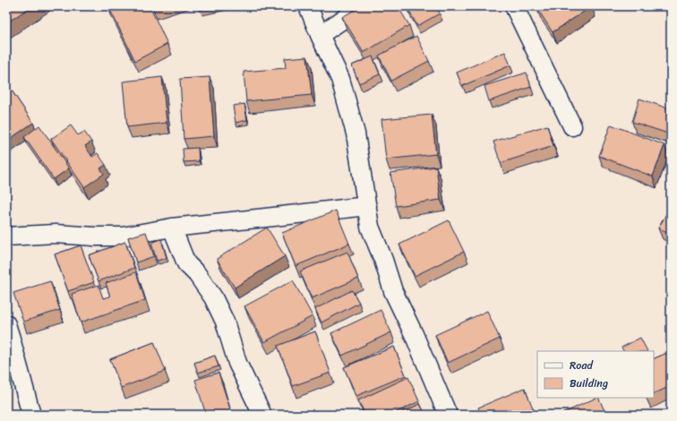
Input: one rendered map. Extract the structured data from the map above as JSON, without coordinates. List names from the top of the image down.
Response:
{
  "legend": ["Road", "Building"]
}
